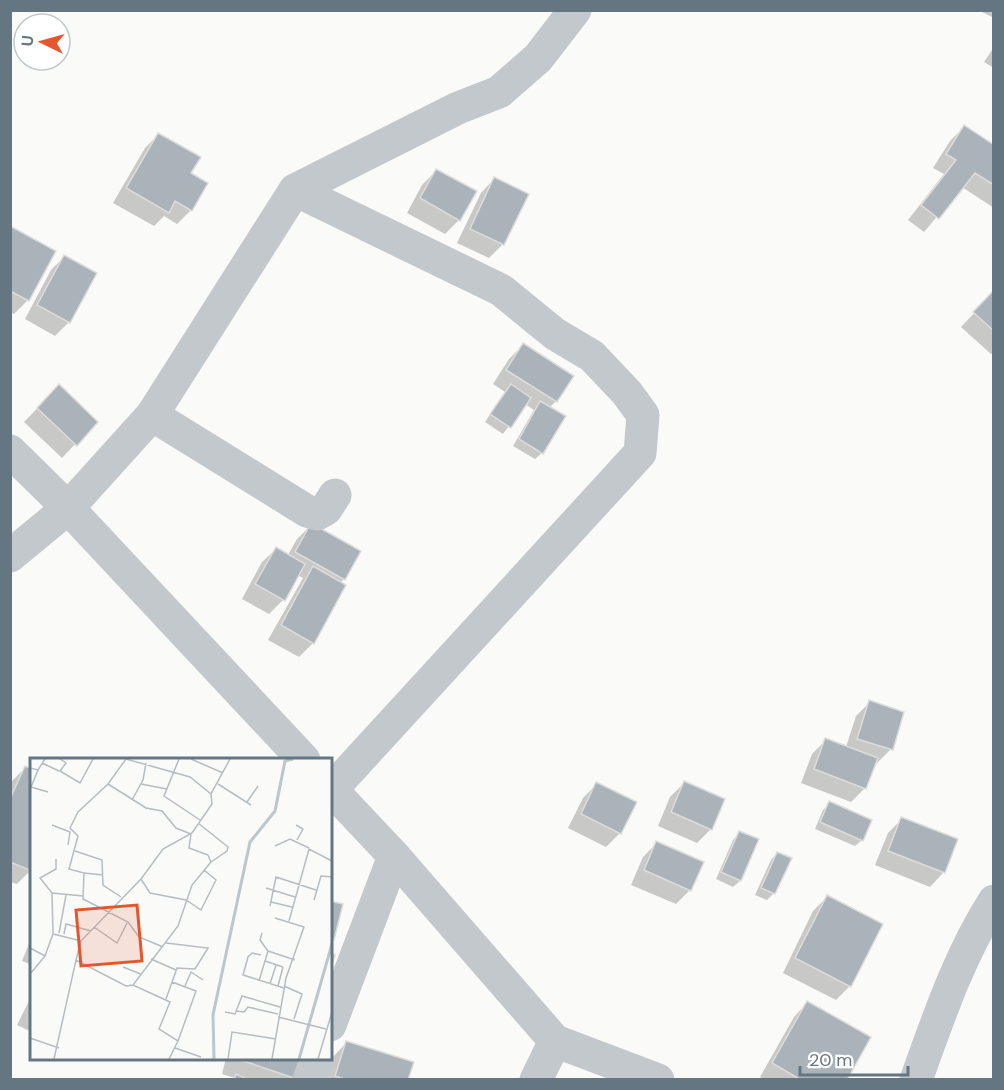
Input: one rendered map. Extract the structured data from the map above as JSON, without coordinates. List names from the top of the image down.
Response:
{
  "scale_bar": "20 m",
  "north": "left"
}
